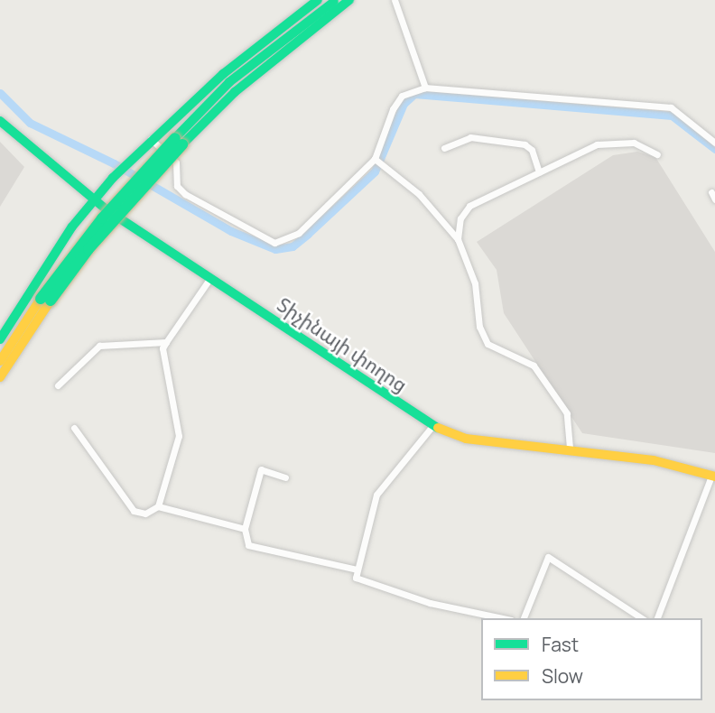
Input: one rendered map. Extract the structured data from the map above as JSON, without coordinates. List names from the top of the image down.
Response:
{
  "streets": {
    "main road": ["Տիչինայի փողոց"]
  },
  "legend": ["Fast", "Slow"]
}
